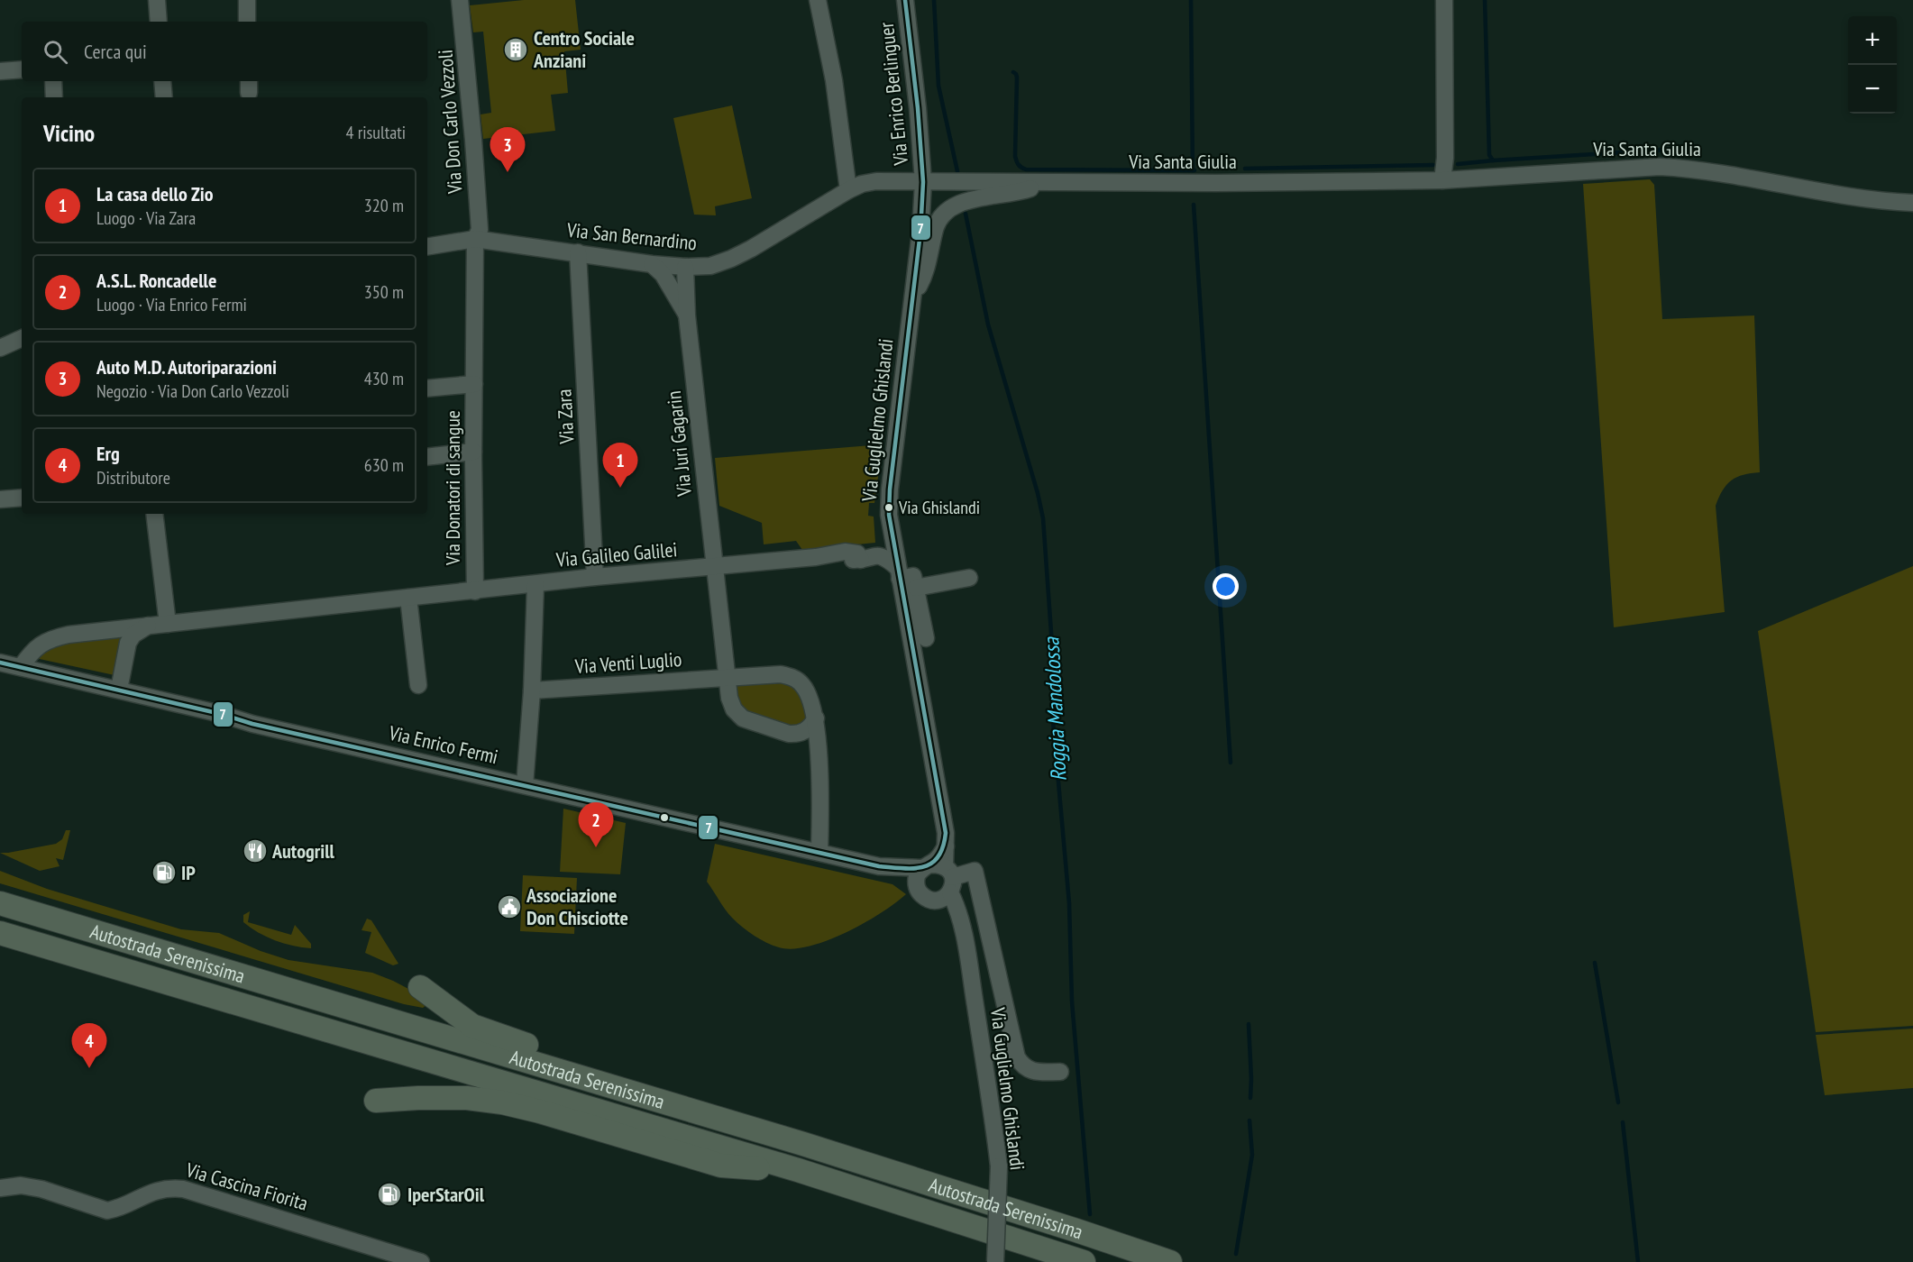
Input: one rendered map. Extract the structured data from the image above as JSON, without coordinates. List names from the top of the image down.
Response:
{
  "streets": {
    "highway": ["Autostrada Serenissima"],
    "street": [
      "Via Enrico Berlinguer",
      "Via Don Carlo Vezzoli",
      "Via Santa Giulia",
      "Via San Bernardino",
      "Via Zara",
      "Via Guglielmo Ghislandi",
      "Via Juri Gagarin",
      "Via Donatori di sangue",
      "Via Galileo Galilei",
      "Via Venti Luglio",
      "Via Enrico Fermi",
      "Via Cascina Fiorita"
    ]
  },
  "crossings": [
    ["Via Enrico Berlinguer", "Via Santa Giulia"],
    ["Via Enrico Berlinguer", "Via San Bernardino"],
    ["Via Enrico Berlinguer", "Via Guglielmo Ghislandi"],
    ["Via Don Carlo Vezzoli", "Via San Bernardino"],
    ["Via Don Carlo Vezzoli", "Via Donatori di sangue"],
    ["Via Santa Giulia", "Via San Bernardino"],
    ["Via Santa Giulia", "Via Guglielmo Ghislandi"],
    ["Via San Bernardino", "Via Zara"],
    ["Via San Bernardino", "Via Guglielmo Ghislandi"],
    ["Via San Bernardino", "Via Juri Gagarin"],
    ["Via San Bernardino", "Via Donatori di sangue"],
    ["Via Zara", "Via Galileo Galilei"],
    ["Via Guglielmo Ghislandi", "Via Galileo Galilei"],
    ["Via Guglielmo Ghislandi", "Via Enrico Fermi"],
    ["Via Juri Gagarin", "Via Galileo Galilei"],
    ["Via Juri Gagarin", "Via Venti Luglio"],
    ["Via Donatori di sangue", "Via Galileo Galilei"],
    ["Via Galileo Galilei", "Via Enrico Fermi"]
  ],
  "water": ["Roggia Mandolossa"],
  "places": {
    "building": ["Centro Sociale Anziani"],
    "other": ["Via Ghislandi"],
    "restaurant": ["Autogrill"],
    "fuel station": ["IP", "IperStarOil"],
    "public building": ["Associazione Don Chisciotte"]
  },
  "lines": ["transit line 7"],
  "page": {
    "map_buttons": ["+", "−"],
    "search": "Cerca qui",
    "heading": ["Vicino", "4 risultati"],
    "pins": [
      "3",
      "1",
      "2",
      "4"
    ],
    "list": [
      {
        "mark": "1",
        "name": "La casa dello Zio",
        "note": "Luogo · Via Zara",
        "value": "320 m"
      },
      {
        "mark": "2",
        "name": "A.S.L. Roncadelle",
        "note": "Luogo · Via Enrico Fermi",
        "value": "350 m"
      },
      {
        "mark": "3",
        "name": "Auto M.D. Autoriparazioni",
        "note": "Negozio · Via Don Carlo Vezzoli",
        "value": "430 m"
      },
      {
        "mark": "4",
        "name": "Erg",
        "note": "Distributore",
        "value": "630 m"
      }
    ]
  }
}
